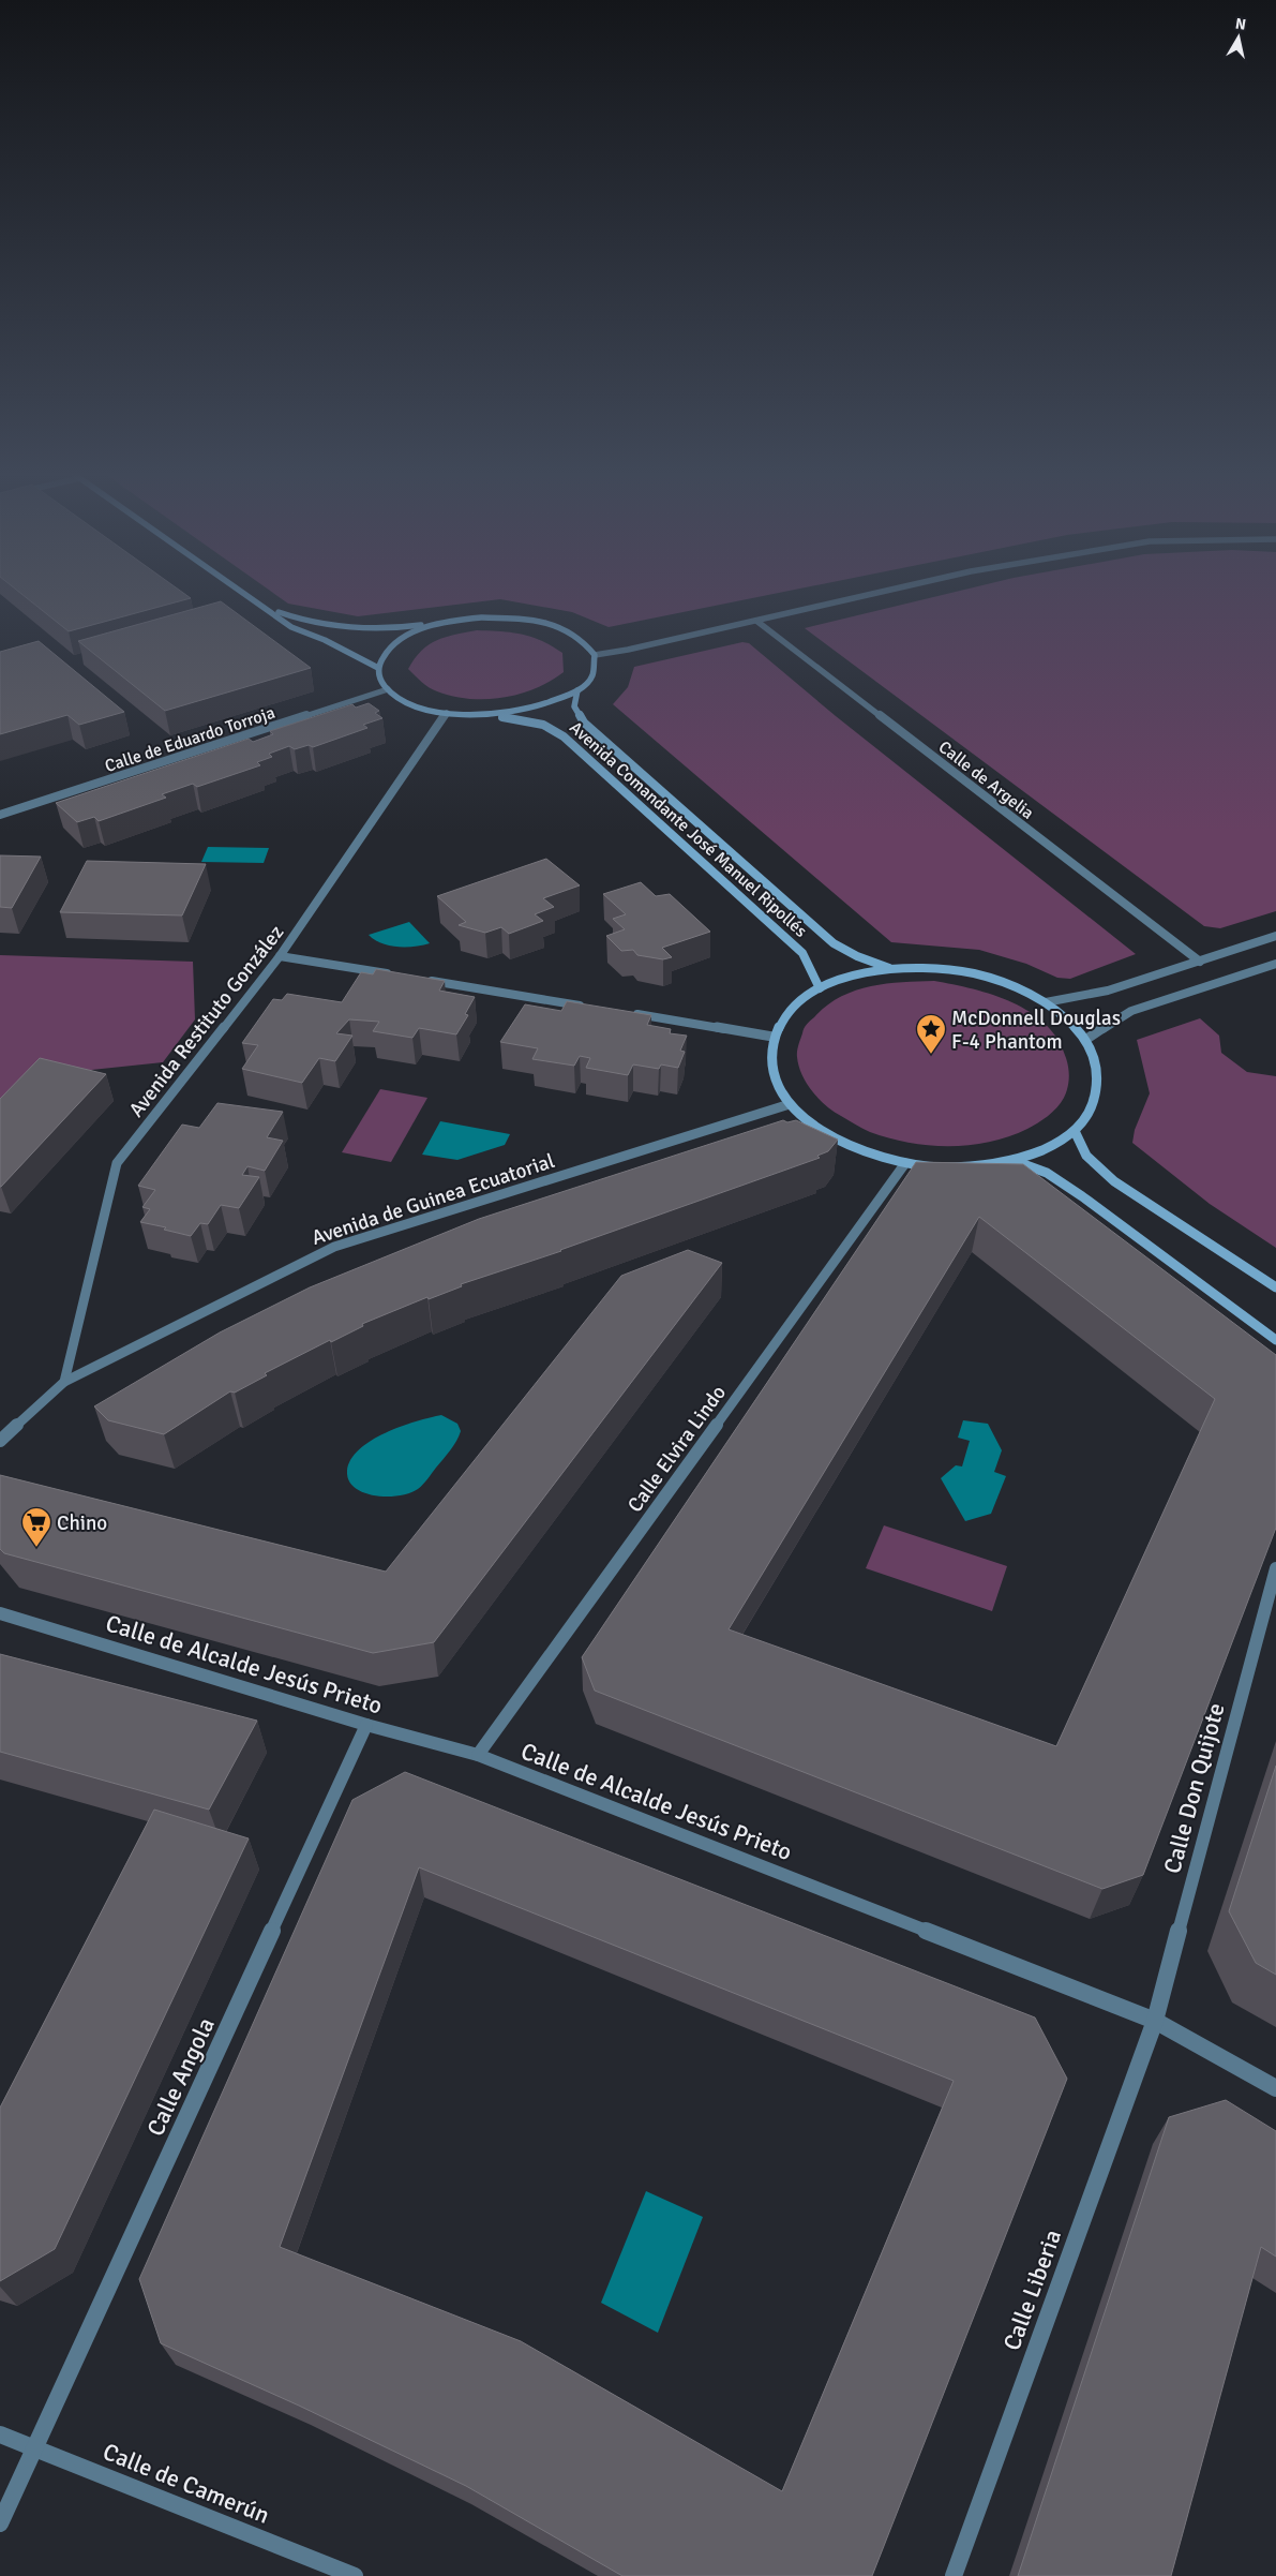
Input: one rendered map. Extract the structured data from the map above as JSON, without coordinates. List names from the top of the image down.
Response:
{
  "streets": {
    "street": [
      "Calle de Eduardo Torroja",
      "Calle de Argelia",
      "Avenida Comandante José Manuel Ripollés",
      "Avenida Restituto González",
      "Avenida de Guinea Ecuatorial",
      "Calle Elvira Lindo",
      "Calle de Alcalde Jesús Prieto",
      "Calle Don Quijote",
      "Calle Angola",
      "Calle Liberia",
      "Calle de Camerún"
    ]
  },
  "crossings": [
    ["Avenida Restituto González", "Avenida de Guinea Ecuatorial"],
    ["Calle Elvira Lindo", "Calle de Alcalde Jesús Prieto"],
    ["Calle de Alcalde Jesús Prieto", "Calle Don Quijote"],
    ["Calle de Alcalde Jesús Prieto", "Calle Angola"],
    ["Calle de Alcalde Jesús Prieto", "Calle Liberia"],
    ["Calle Don Quijote", "Calle Liberia"],
    ["Calle Angola", "Calle de Camerún"]
  ],
  "places": {
    "place": ["McDonnell Douglas F-4 Phantom"],
    "supermarket": ["Chino"]
  },
  "north": "top"
}
